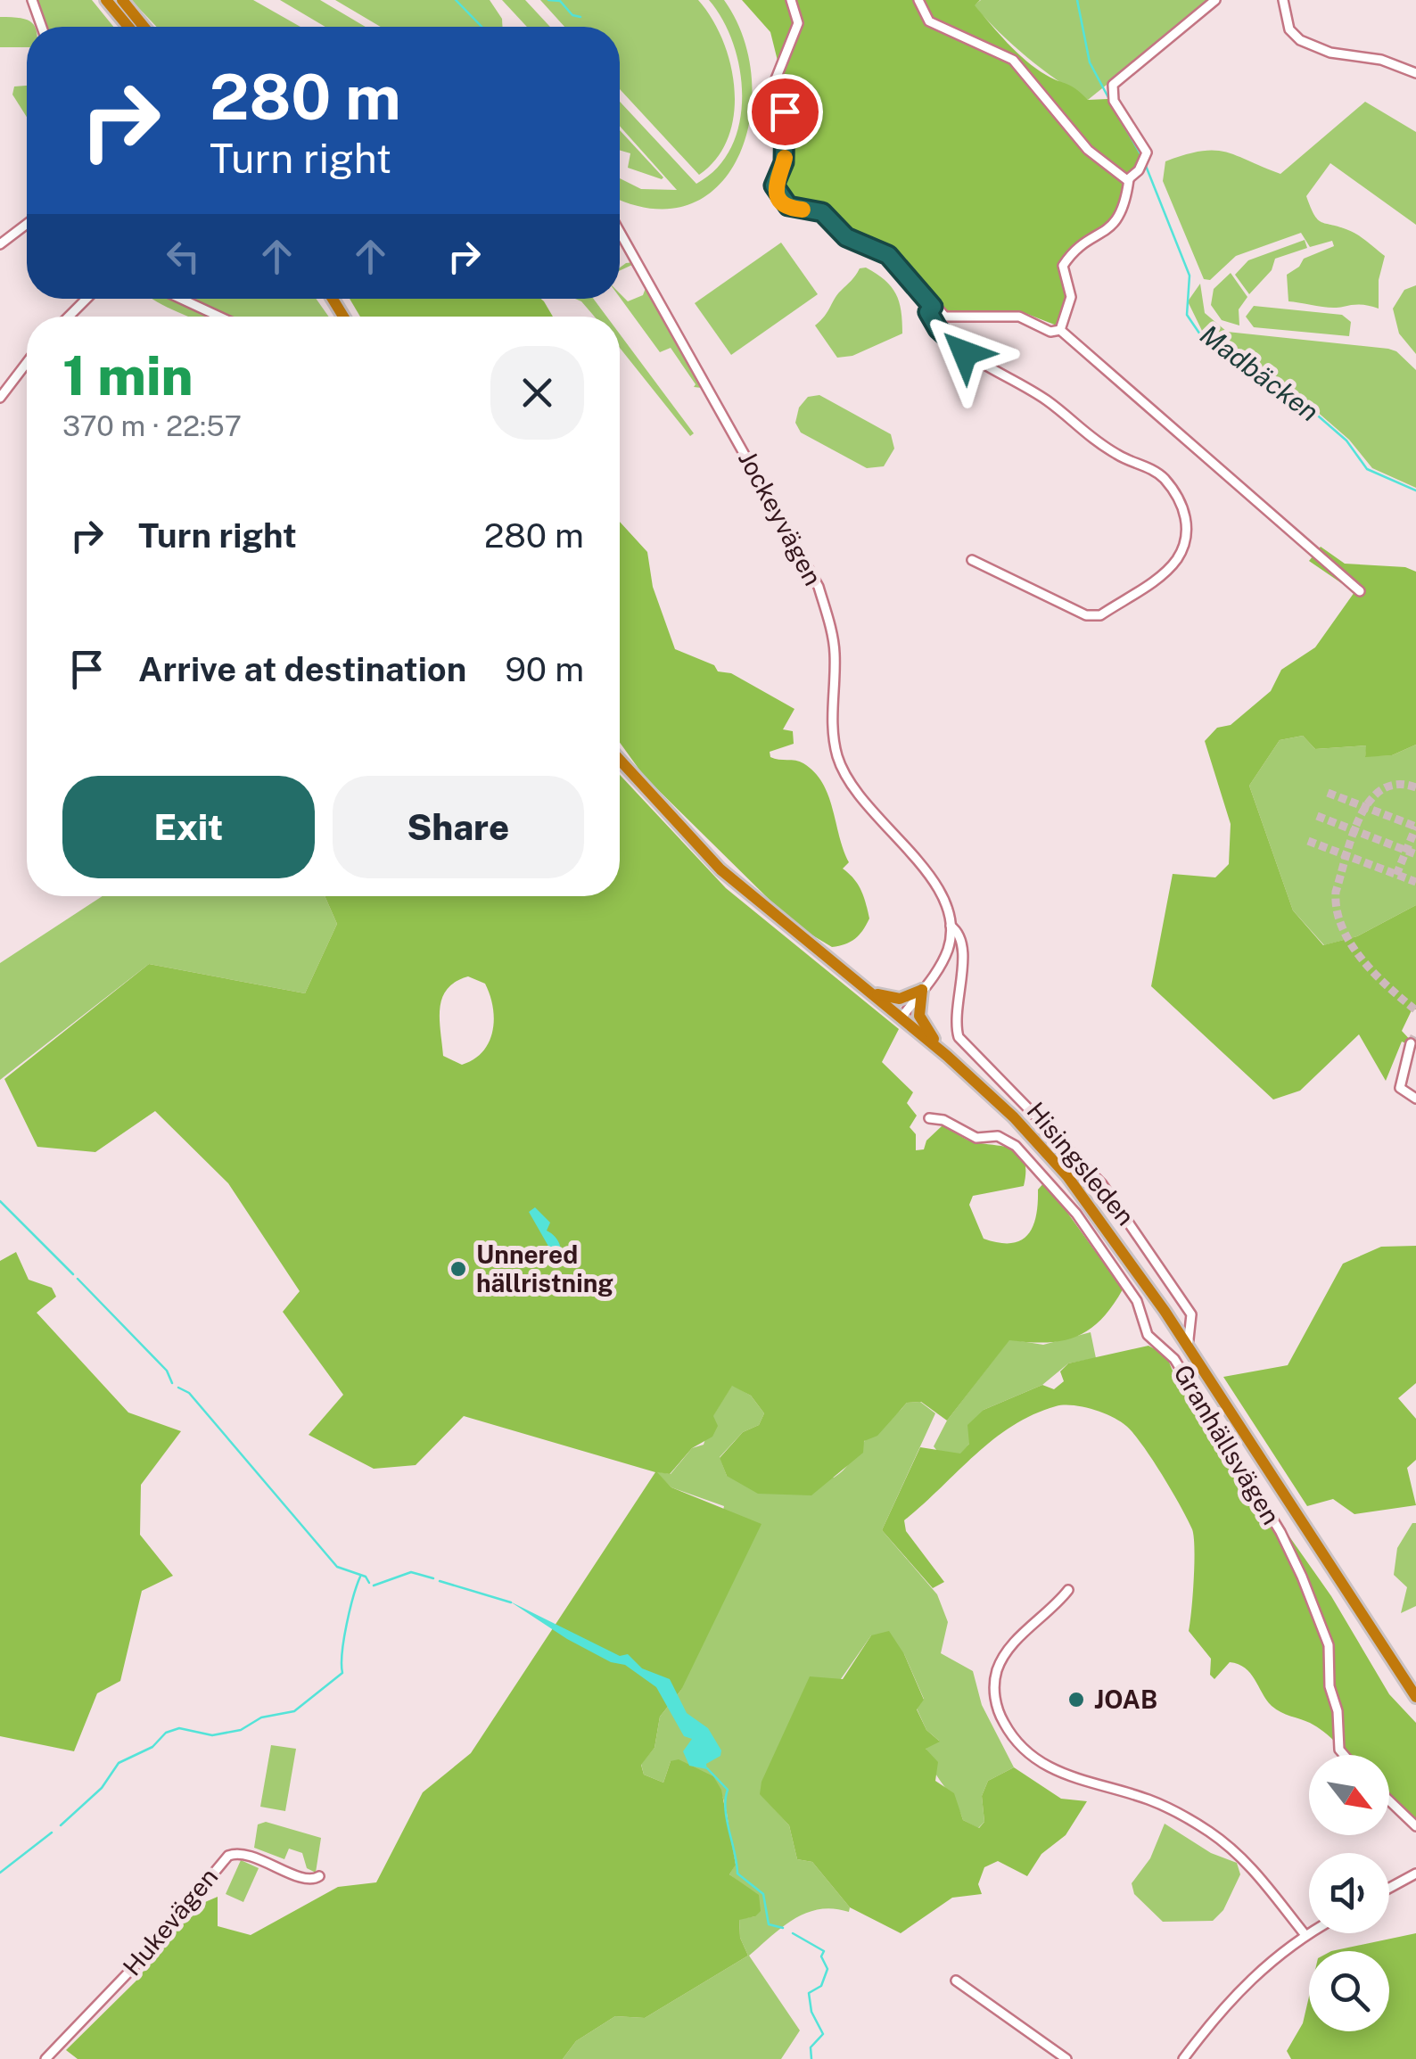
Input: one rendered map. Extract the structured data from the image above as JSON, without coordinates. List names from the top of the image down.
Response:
{
  "streets": {
    "highway": ["Hisingsleden"],
    "street": ["Jockeyvägen", "Granhällsvägen", "Hukevägen"]
  },
  "crossings": [
    ["Jockeyvägen", "Hisingsleden"]
  ],
  "water": ["Madbäcken"],
  "places": ["Unnered hällristning", "JOAB"],
  "north": "bottom right",
  "page": {
    "turn": ["280 m", "Turn right"],
    "heading": ["1 min", "370 m · 22:57"],
    "list": [
      {
        "name": "Turn right",
        "value": "280 m"
      },
      {
        "name": "Arrive at destination",
        "value": "90 m"
      }
    ],
    "buttons": ["Exit", "Share"]
  }
}
